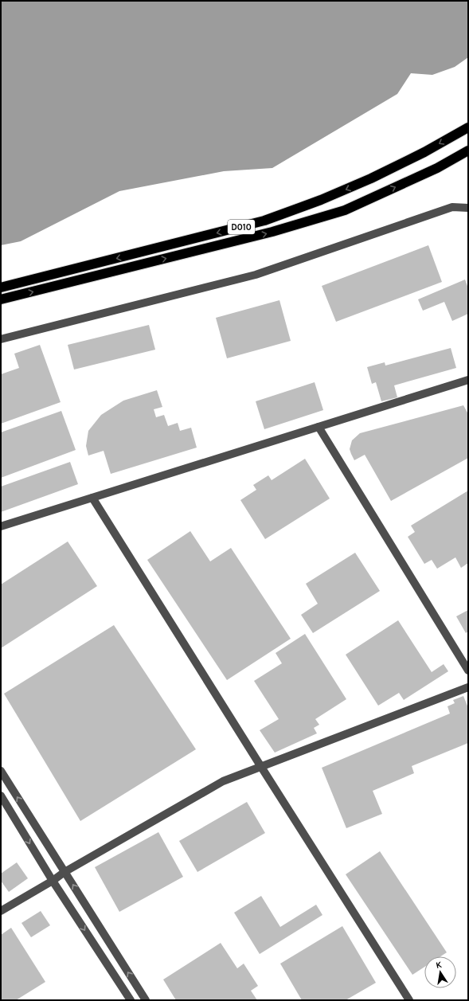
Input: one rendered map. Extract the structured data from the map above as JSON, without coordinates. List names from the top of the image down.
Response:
{
  "streets": {
    "highway": ["D010"]
  },
  "north": "top"
}
